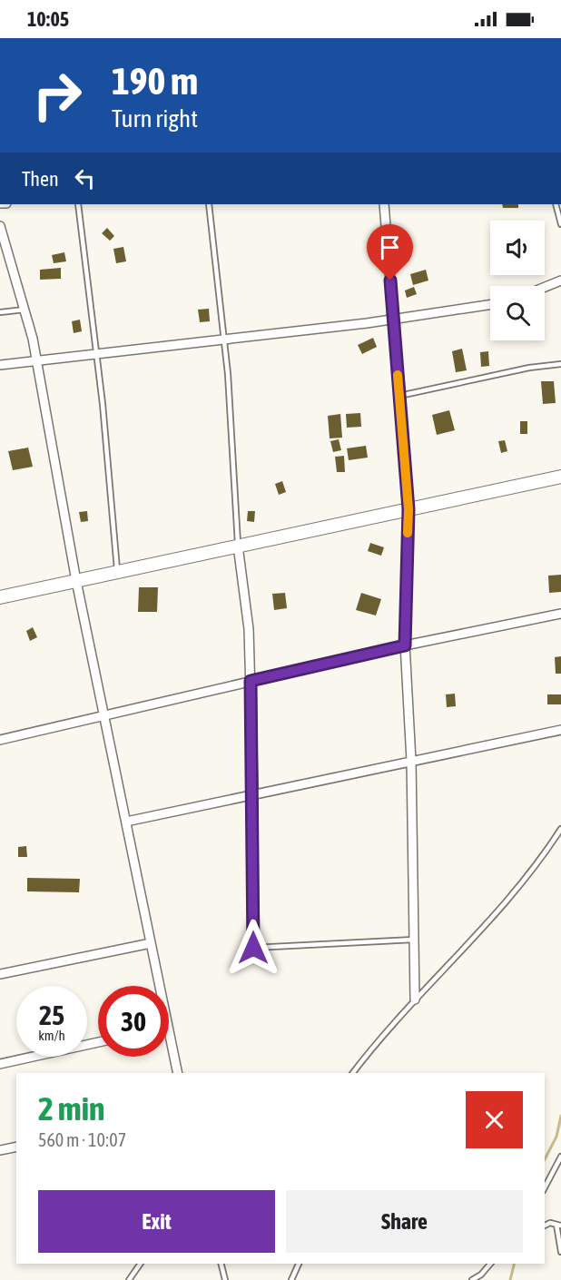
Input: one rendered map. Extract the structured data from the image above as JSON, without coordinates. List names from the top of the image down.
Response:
{
  "page": {
    "status": "10:05",
    "turn": ["190 m", "Turn right"],
    "then": "Then",
    "speed": "25 km/h",
    "limit": "30",
    "heading": ["2 min", "560 m · 10:07"],
    "buttons": ["Exit", "Share"]
  }
}
